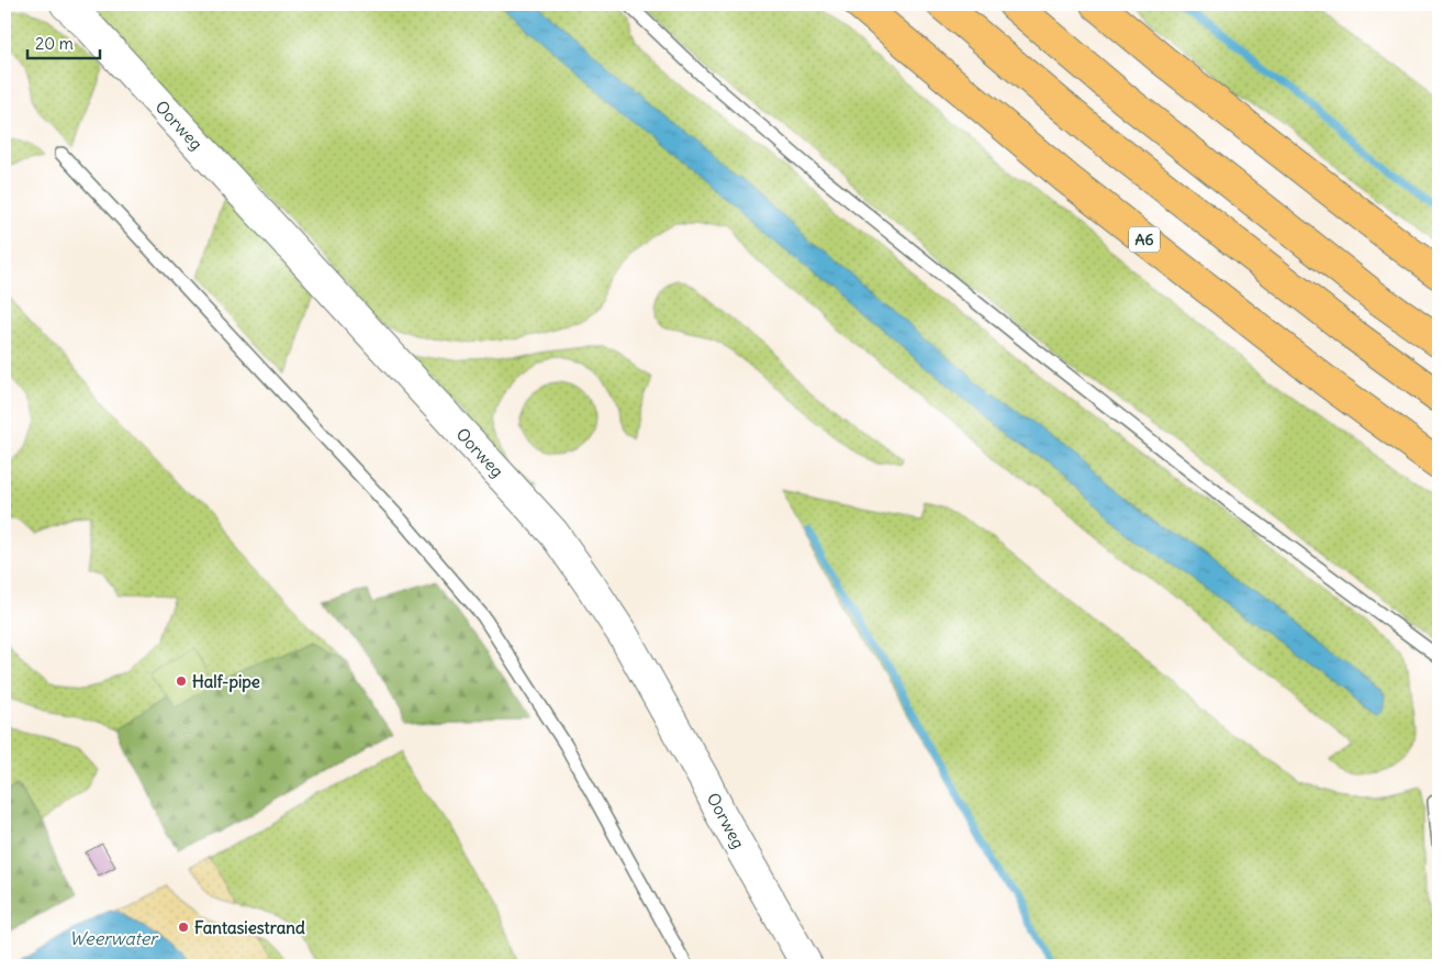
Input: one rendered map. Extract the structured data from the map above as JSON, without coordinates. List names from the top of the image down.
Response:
{
  "streets": {
    "highway": ["A6"],
    "street": ["Oorweg"]
  },
  "water": ["Weerwater"],
  "places": ["Half-pipe", "Fantasiestrand"],
  "scale_bar": "20 m"
}
